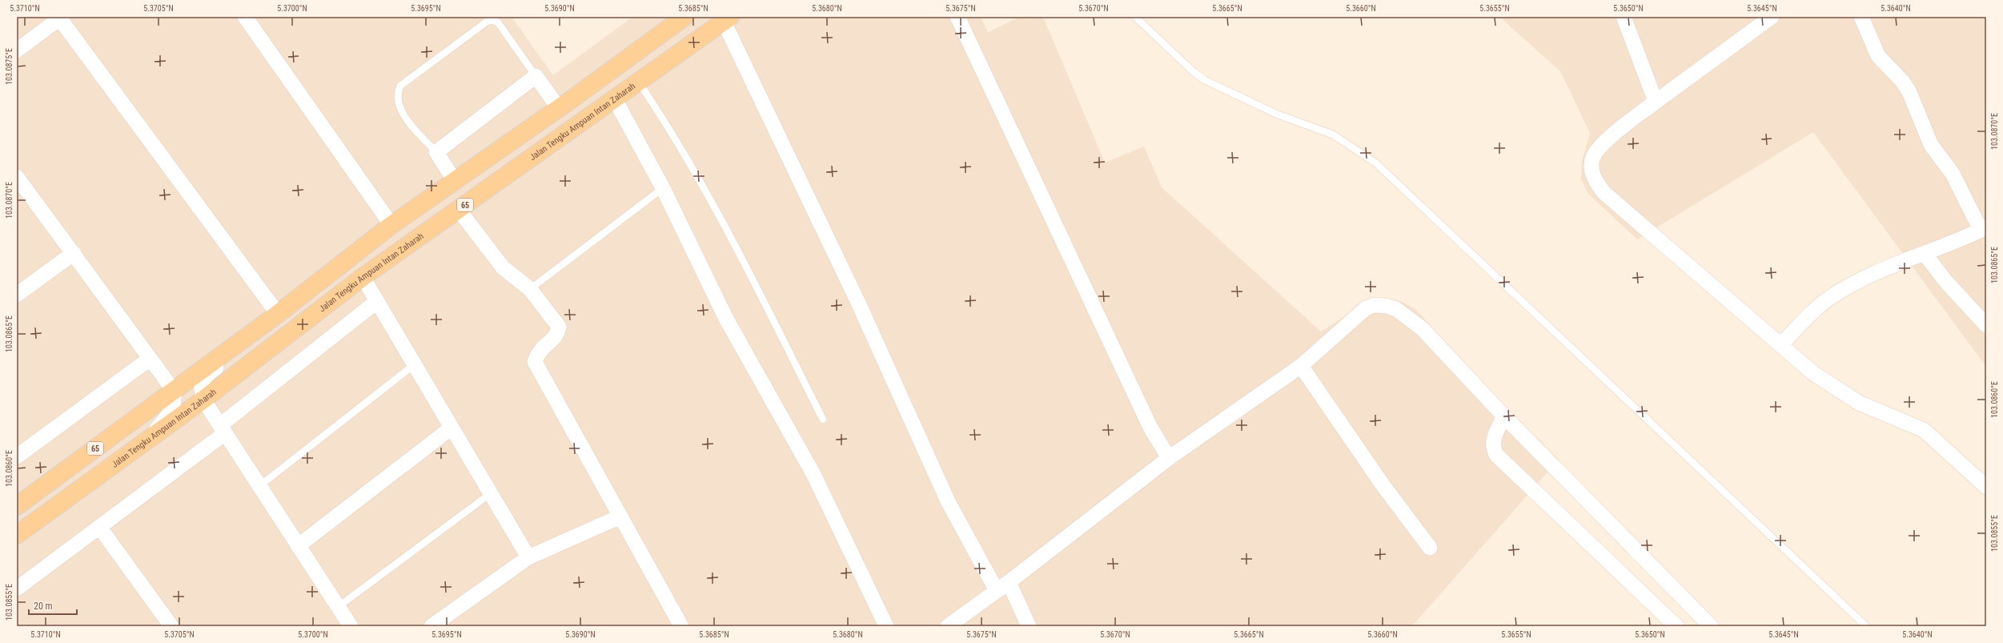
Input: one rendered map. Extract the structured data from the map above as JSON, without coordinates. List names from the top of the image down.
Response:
{
  "streets": {
    "main road": ["Jalan Tengku Ampuan Intan Zaharah", "65"]
  },
  "scale_bar": "20 m",
  "coordinates": [
    "5.3710°N",
    "5.3705°N",
    "5.3700°N",
    "5.3695°N",
    "5.3690°N",
    "5.3685°N",
    "5.3680°N",
    "5.3675°N",
    "5.3670°N",
    "5.3665°N",
    "5.3660°N",
    "5.3655°N",
    "5.3650°N",
    "5.3645°N",
    "5.3640°N",
    "103.0875°E",
    "103.0870°E",
    "103.0865°E",
    "103.0860°E",
    "103.0855°E"
  ]
}
